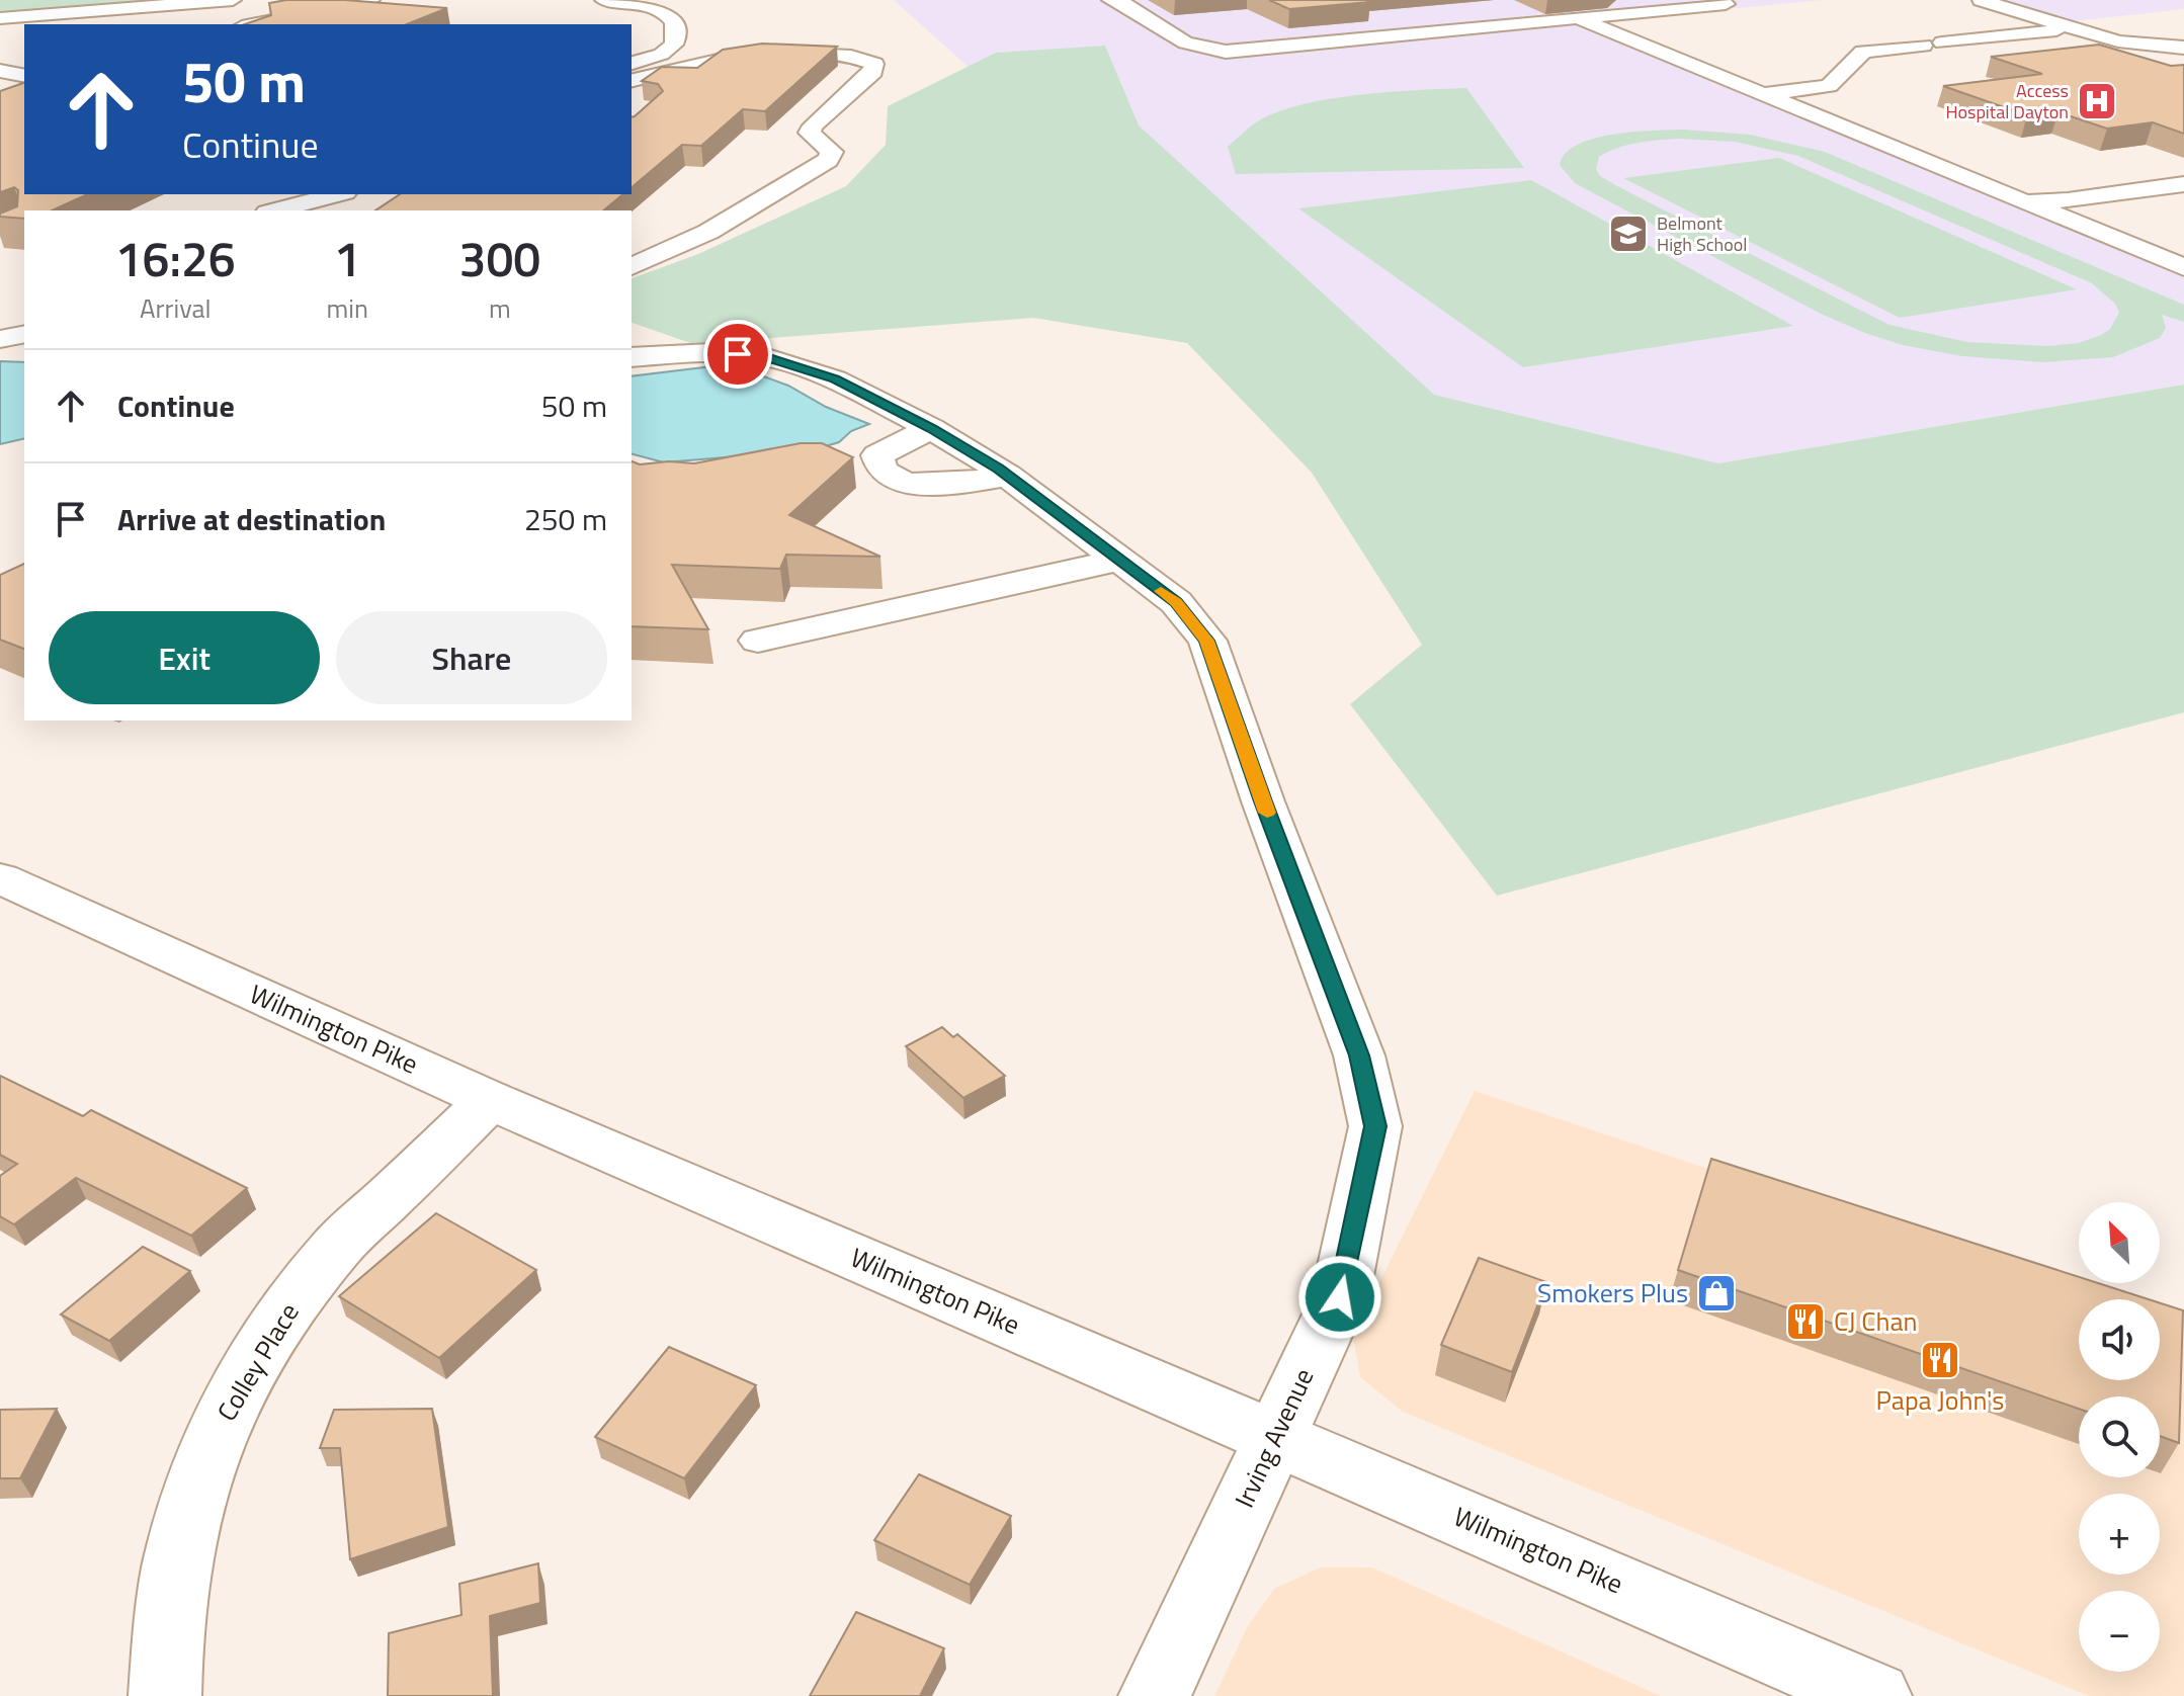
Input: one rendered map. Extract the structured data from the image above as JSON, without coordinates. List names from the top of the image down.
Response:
{
  "streets": {
    "main road": ["Wilmington Pike", "Colley Place", "Irving Avenue"]
  },
  "crossings": [
    ["Wilmington Pike", "Colley Place"],
    ["Wilmington Pike", "Irving Avenue"]
  ],
  "places": {
    "hospital": ["Access Hospital Dayton"],
    "school or university": ["Belmont High School"],
    "shop": ["Smokers Plus"],
    "restaurant": ["CJ Chan", "Papa John's"]
  },
  "north": "top left",
  "page": {
    "turn": ["50 m", "Continue"],
    "eta": [
      "16:26",
      "Arrival",
      "1",
      "min",
      "300",
      "m"
    ],
    "list": [
      {
        "name": "Continue",
        "value": "50 m"
      },
      {
        "name": "Arrive at destination",
        "value": "250 m"
      }
    ],
    "buttons": ["Exit", "Share"],
    "map_buttons": ["+", "−"]
  }
}
